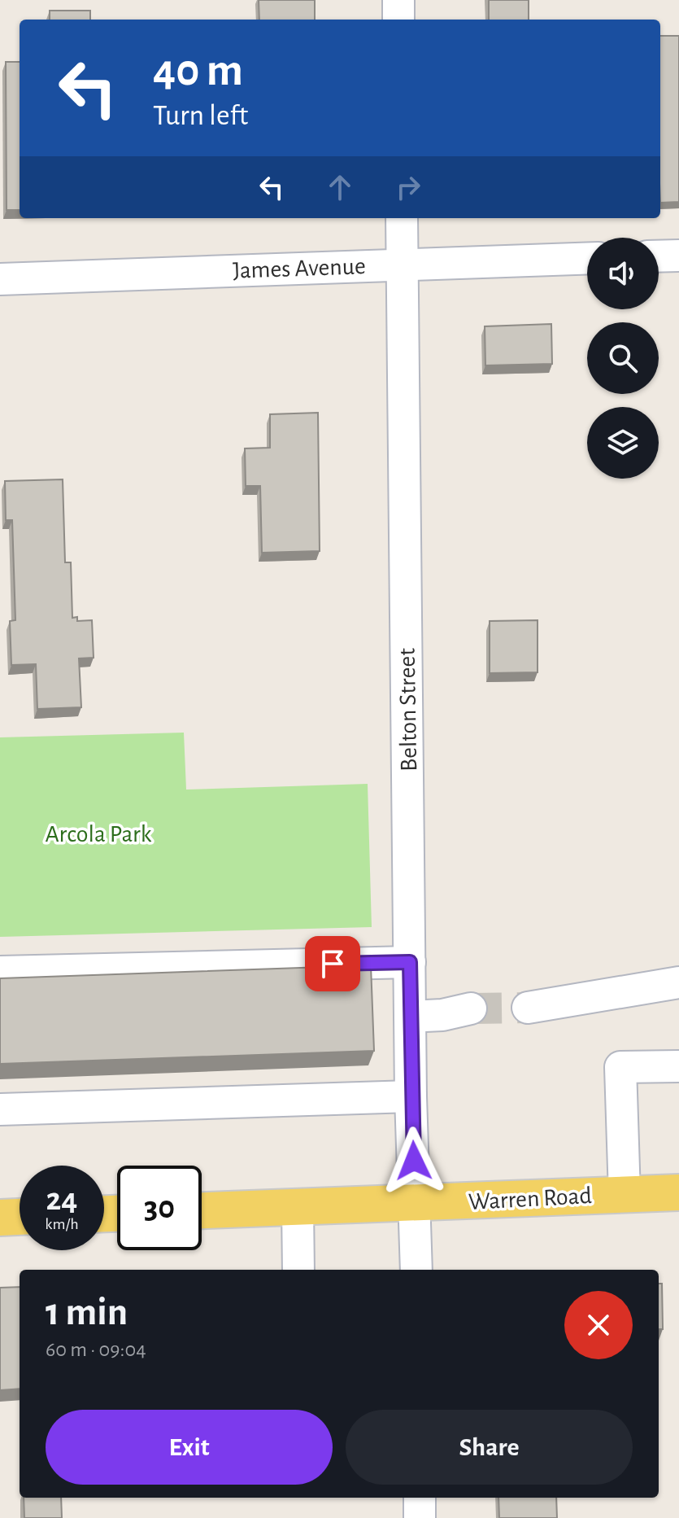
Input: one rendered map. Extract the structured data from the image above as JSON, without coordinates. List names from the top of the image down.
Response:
{
  "streets": {
    "main road": ["Warren Road"],
    "street": ["James Avenue", "Belton Street"]
  },
  "crossings": [
    ["James Avenue", "Belton Street"],
    ["Belton Street", "Warren Road"]
  ],
  "parks": ["Arcola Park"],
  "page": {
    "turn": ["40 m", "Turn left"],
    "speed": "24 km/h",
    "limit": "30",
    "heading": ["1 min", "60 m · 09:04"],
    "buttons": ["Exit", "Share"]
  }
}
